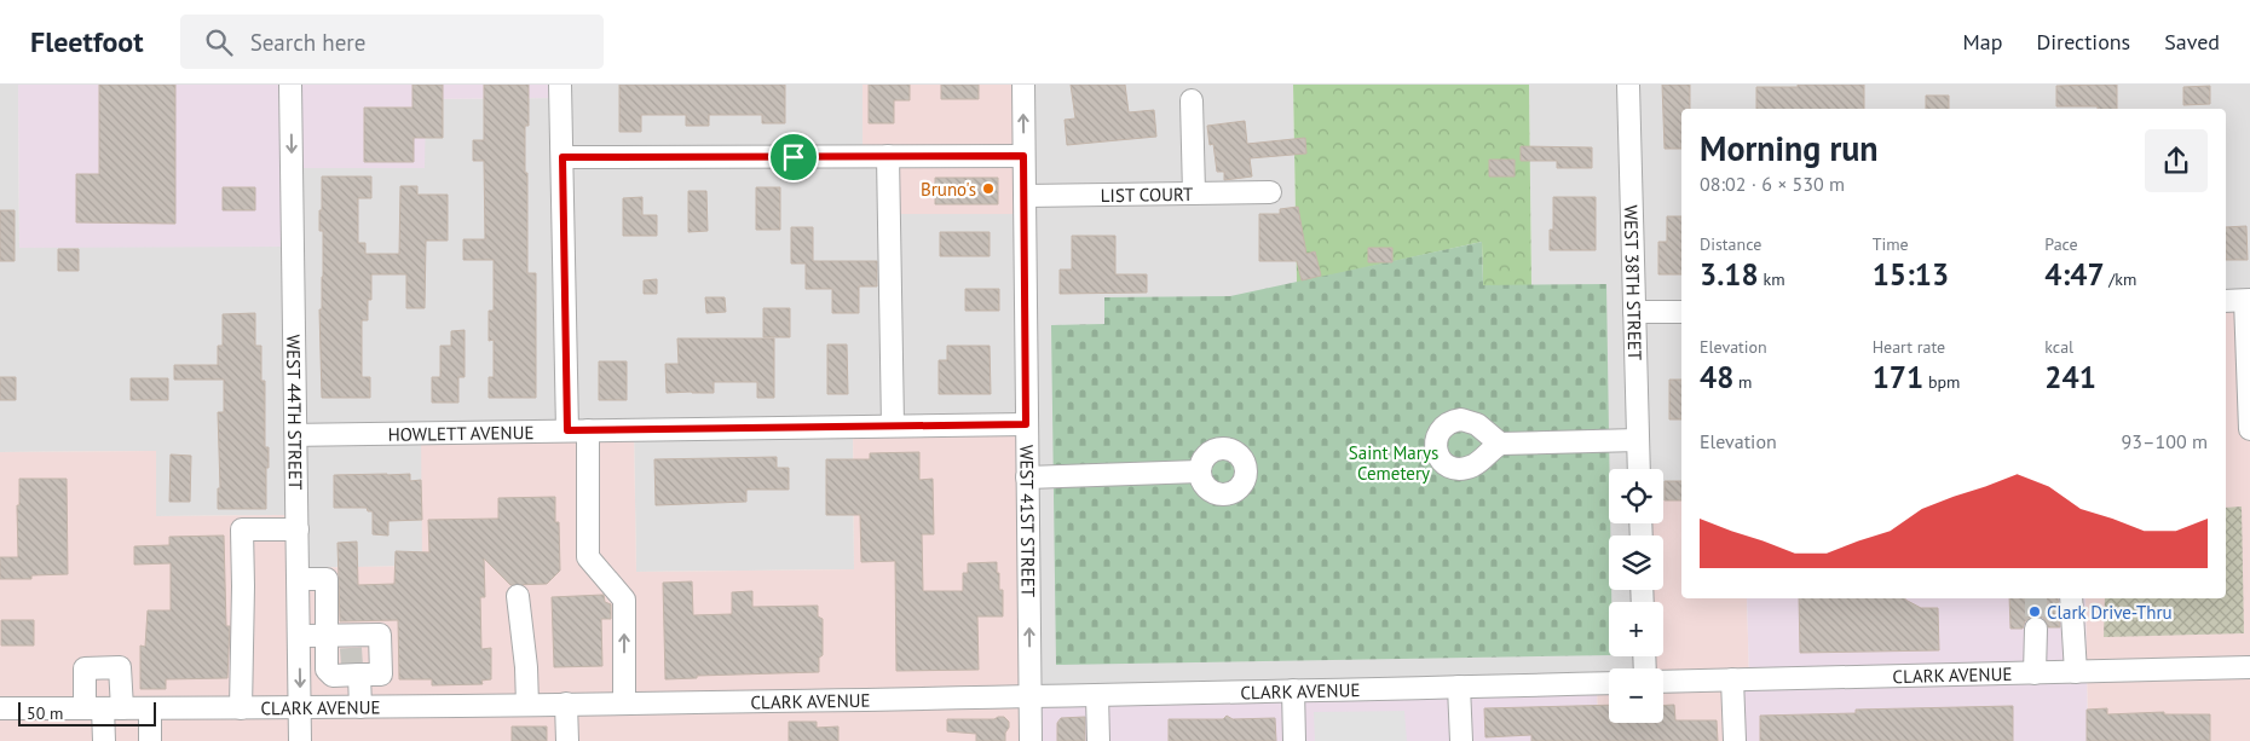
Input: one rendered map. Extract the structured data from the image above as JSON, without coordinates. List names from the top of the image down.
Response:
{
  "streets": {
    "street": [
      "LIST COURT",
      "WEST 38TH STREET",
      "WEST 44TH STREET",
      "HOWLETT AVENUE",
      "WEST 41ST STREET",
      "CLARK AVENUE"
    ]
  },
  "crossings": [
    ["LIST COURT", "WEST 41ST STREET"],
    ["WEST 44TH STREET", "HOWLETT AVENUE"],
    ["WEST 44TH STREET", "CLARK AVENUE"],
    ["HOWLETT AVENUE", "WEST 41ST STREET"],
    ["WEST 41ST STREET", "CLARK AVENUE"]
  ],
  "one_way": ["WEST 44TH STREET", "WEST 41ST STREET"],
  "parks": ["Saint Marys Cemetery"],
  "places": ["Bruno's", "Clark Drive-Thru"],
  "scale_bar": "50 m",
  "page": {
    "header": "Fleetfoot",
    "search": "Search here",
    "nav": ["Map", "Directions", "Saved"],
    "heading": ["Morning run", "08:02 · 6 × 530 m"],
    "stats": [
      ["Distance", "3.18 km"],
      ["Time", "15:13"],
      ["Pace", "4:47 /km"],
      ["Elevation", "48 m"],
      ["Heart rate", "171 bpm"],
      ["kcal", "241"]
    ],
    "chart": ["Elevation", "93–100 m"],
    "map_buttons": ["+", "−"],
    "scale": "50 m"
  }
}
